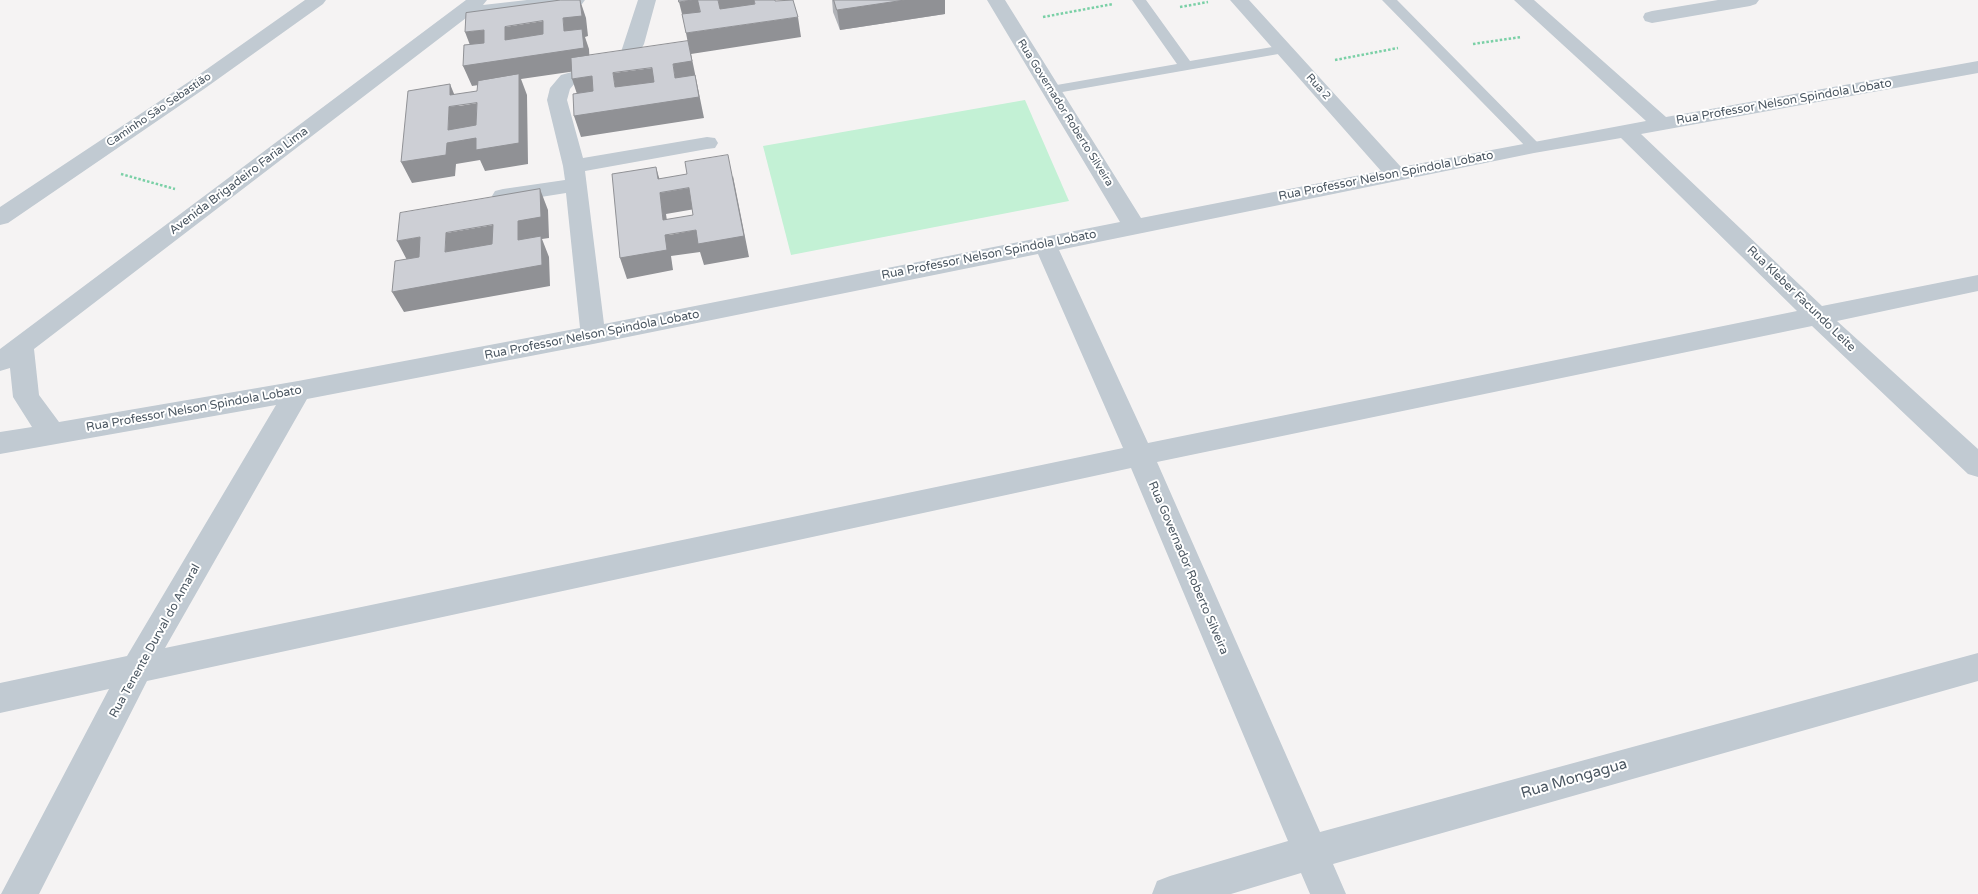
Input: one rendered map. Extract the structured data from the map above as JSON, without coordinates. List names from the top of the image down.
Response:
{
  "streets": {
    "street": [
      "Rua 2",
      "Rua Professor Nelson Spindola Lobato",
      "Caminho São Sebastião",
      "Rua Governador Roberto Silveira",
      "Avenida Brigadeiro Faria Lima",
      "Rua Kleber Facundo Leite",
      "Rua Tenente Durval do Amaral",
      "Rua Mongagua"
    ]
  },
  "crossings": [
    ["Rua 2", "Rua Professor Nelson Spindola Lobato"],
    ["Rua Professor Nelson Spindola Lobato", "Rua Governador Roberto Silveira"],
    ["Rua Professor Nelson Spindola Lobato", "Rua Kleber Facundo Leite"],
    ["Rua Professor Nelson Spindola Lobato", "Rua Tenente Durval do Amaral"],
    ["Rua Governador Roberto Silveira", "Rua Mongagua"]
  ]
}
